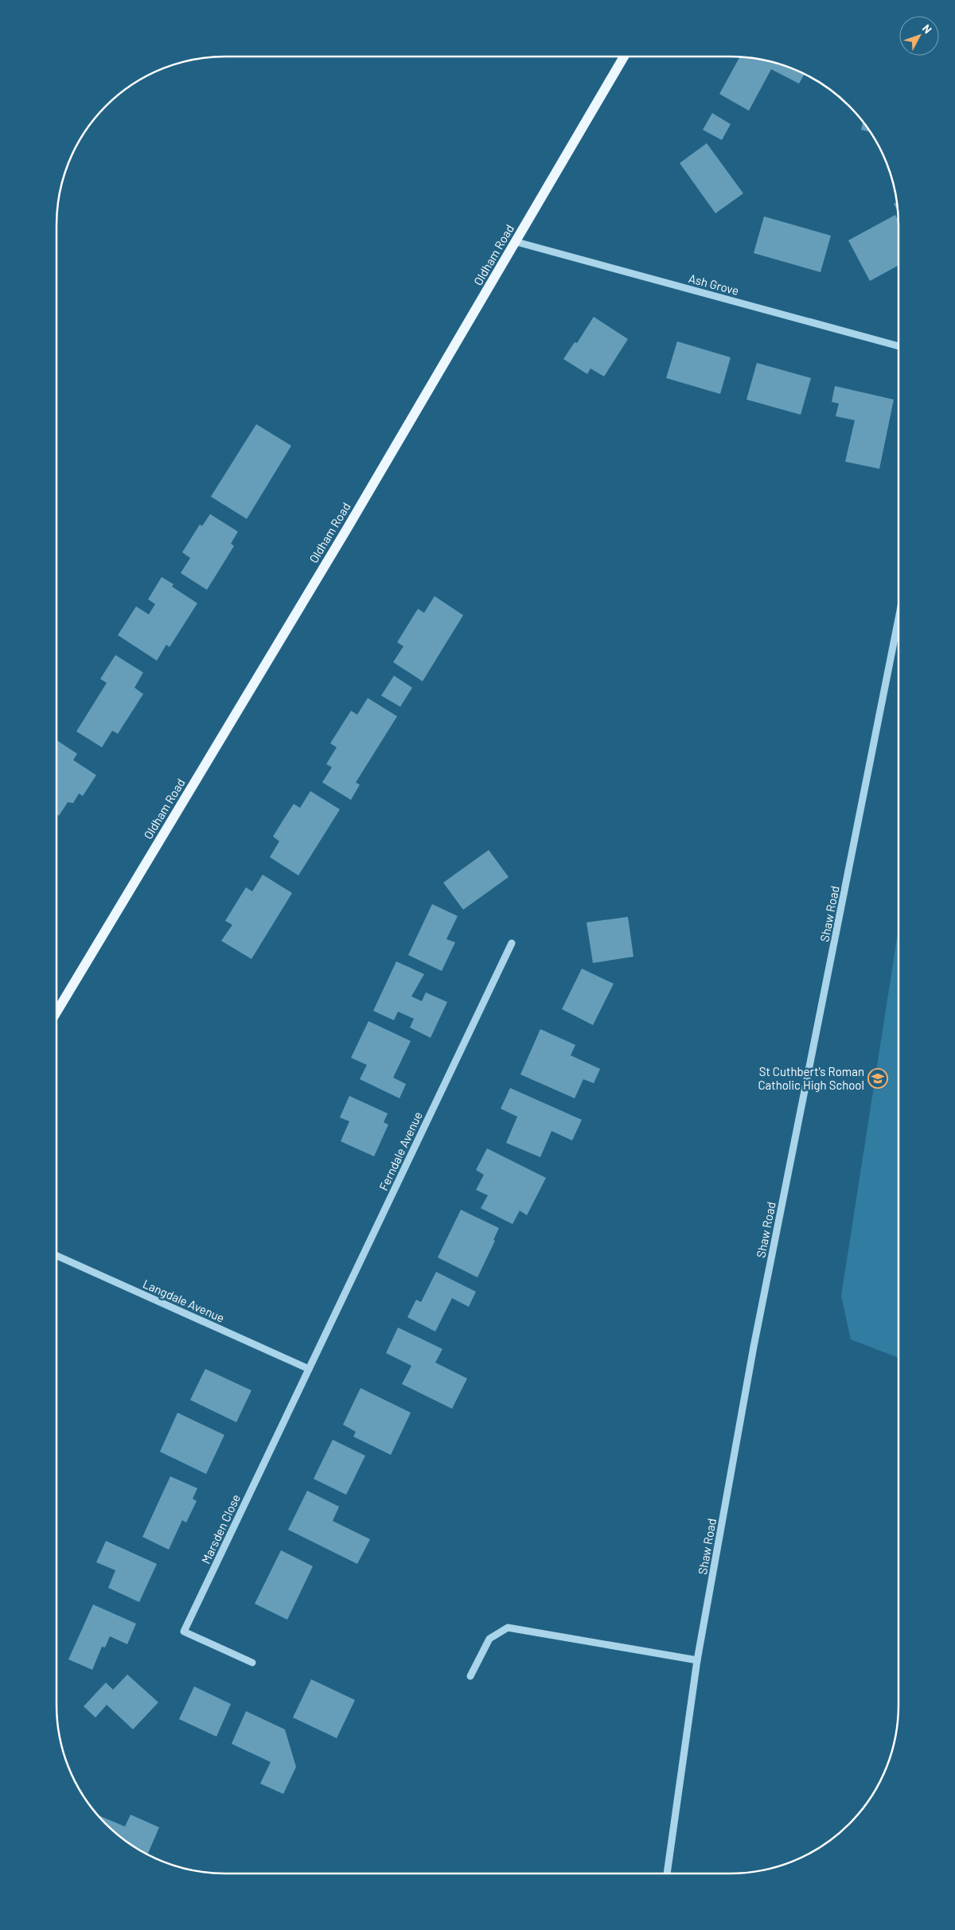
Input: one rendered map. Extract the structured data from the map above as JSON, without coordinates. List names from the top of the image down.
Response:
{
  "streets": {
    "main road": ["Oldham Road"],
    "street": [
      "Ash Grove",
      "Shaw Road",
      "Ferndale Avenue",
      "Langdale Avenue",
      "Marsden Close"
    ]
  },
  "crossings": [
    ["Oldham Road", "Ash Grove"],
    ["Ferndale Avenue", "Langdale Avenue"],
    ["Ferndale Avenue", "Marsden Close"],
    ["Langdale Avenue", "Marsden Close"]
  ],
  "places": {
    "school or university": ["St Cuthbert's Roman Catholic High School"]
  },
  "north": "top right"
}
